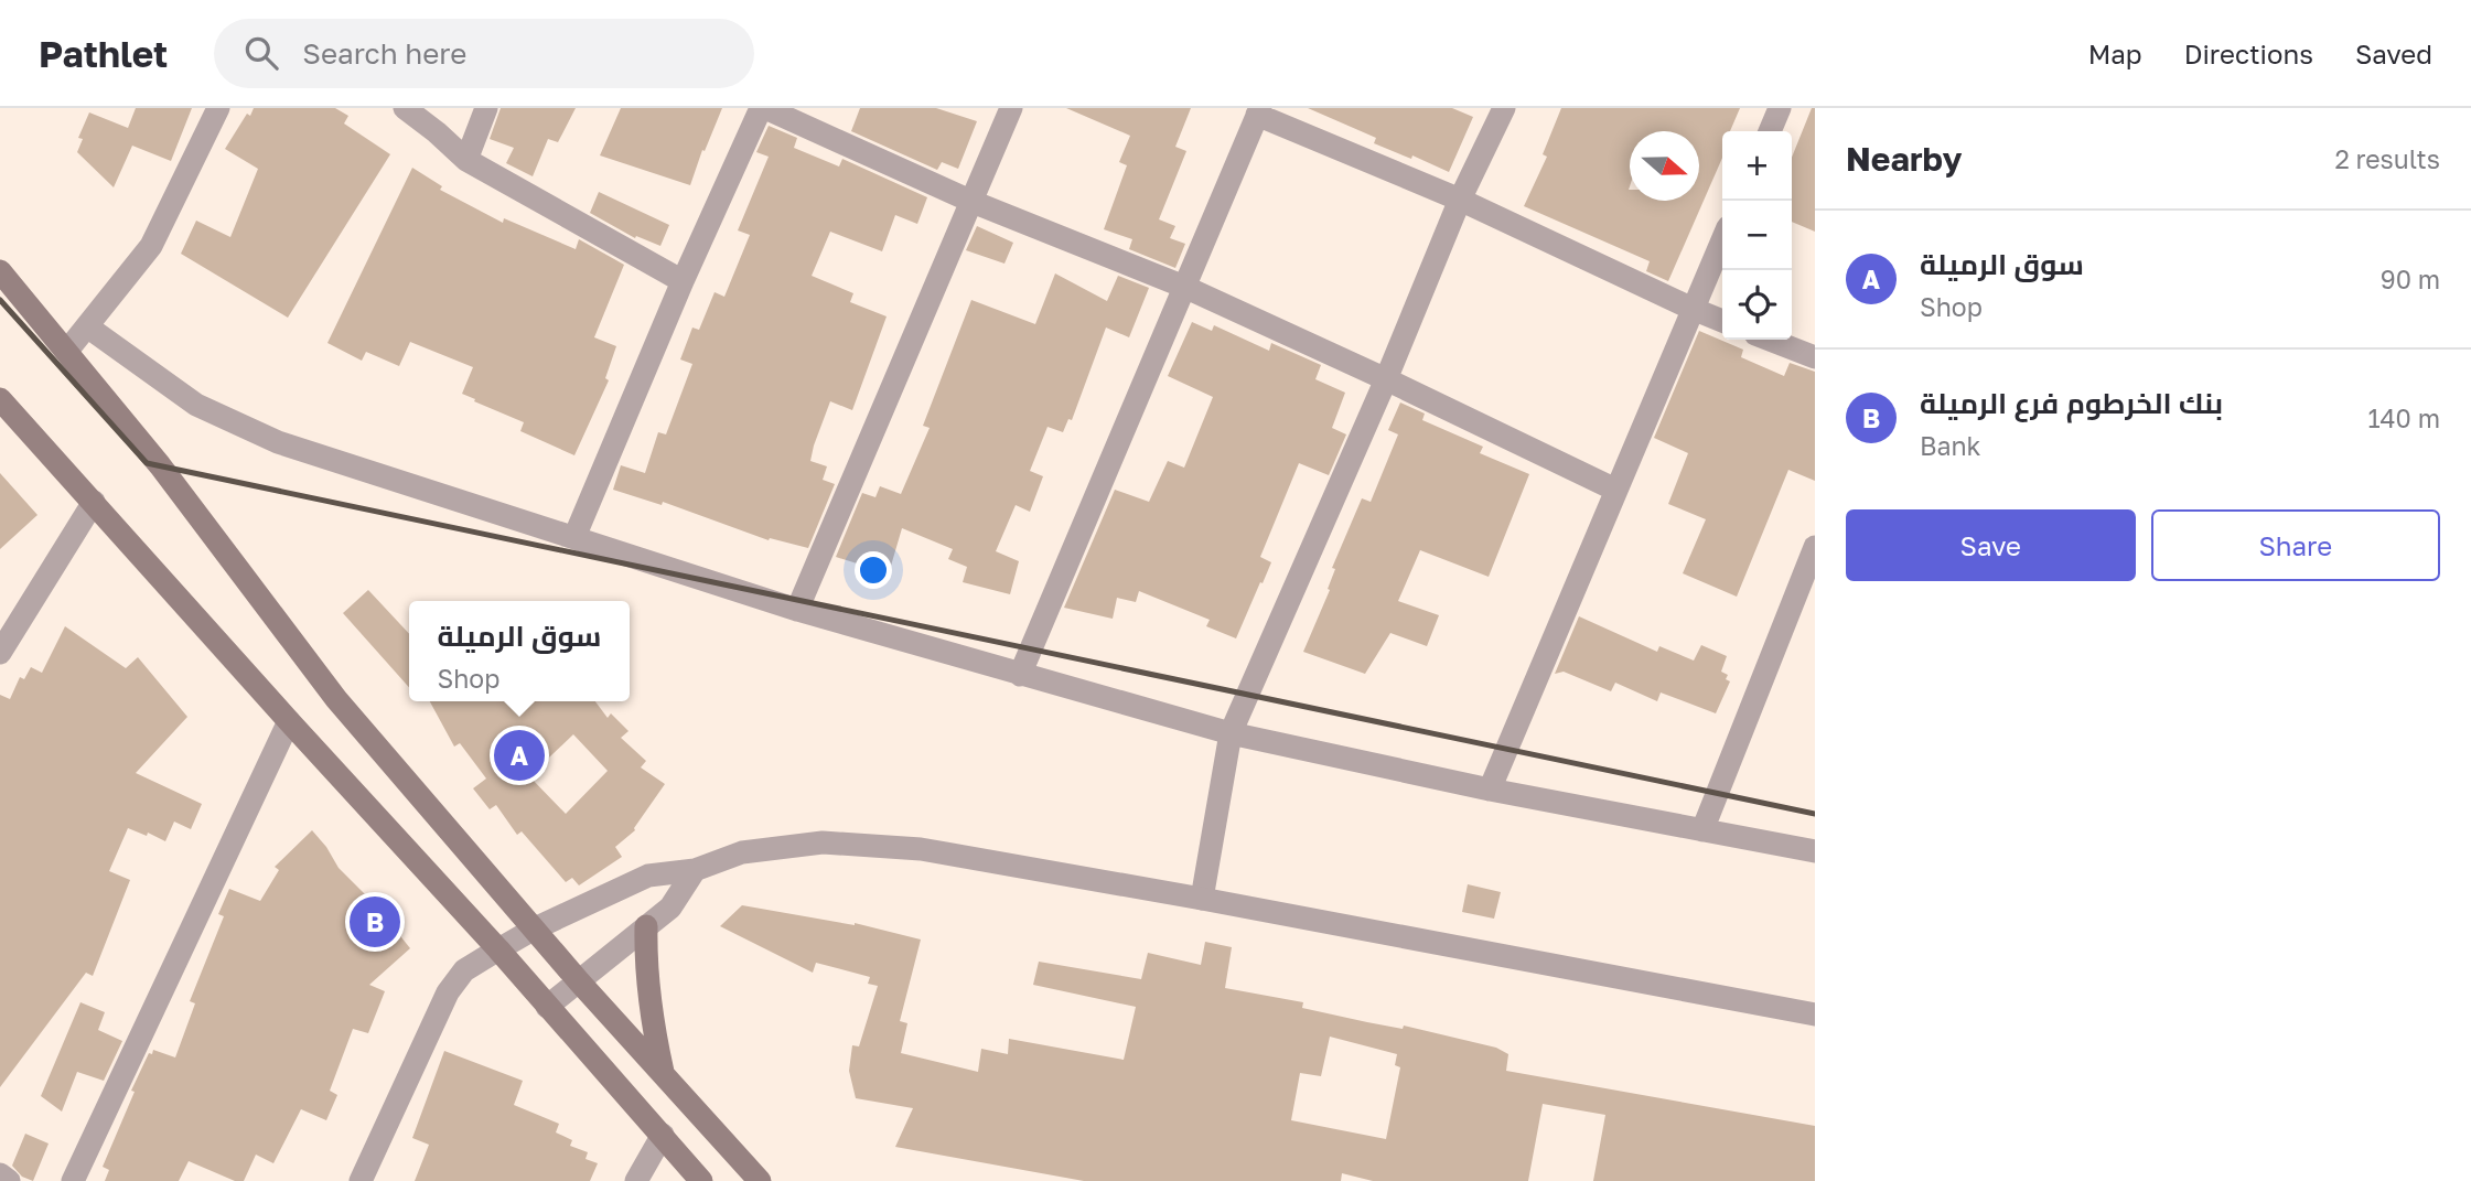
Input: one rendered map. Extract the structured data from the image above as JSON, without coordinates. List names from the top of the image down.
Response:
{
  "north": "right",
  "page": {
    "header": "Pathlet",
    "search": "Search here",
    "nav": ["Map", "Directions", "Saved"],
    "heading": ["Nearby", "2 results"],
    "map_buttons": ["+", "−"],
    "list": [
      {
        "mark": "A",
        "name": "سوق الرميلة",
        "note": "Shop",
        "value": "90 m"
      },
      {
        "mark": "B",
        "name": "بنك الخرطوم فرع الرميلة",
        "note": "Bank",
        "value": "140 m"
      }
    ],
    "buttons": ["Save", "Share"],
    "popup": ["سوق الرميلة", "Shop"],
    "pins": ["A", "B"]
  }
}
